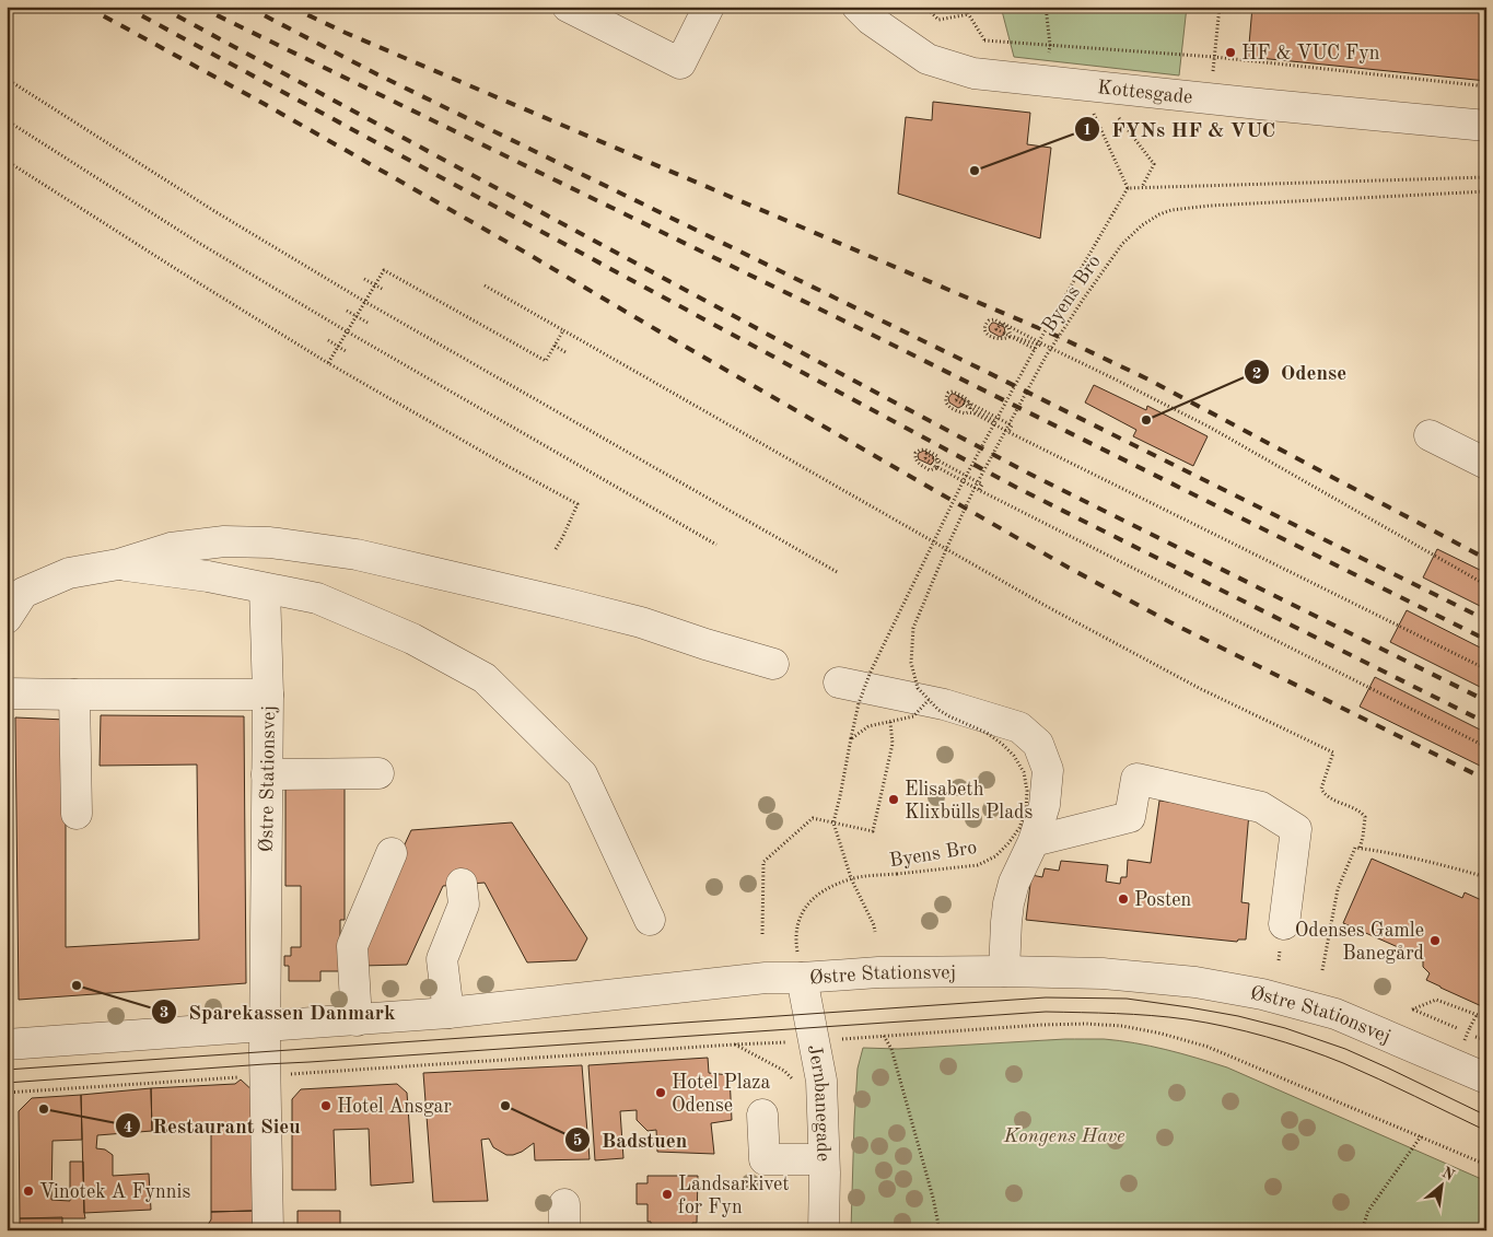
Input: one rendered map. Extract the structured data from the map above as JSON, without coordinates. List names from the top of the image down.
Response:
{
  "streets": {
    "street": ["Kottesgade", "Østre Stationsvej", "Jernbanegade"],
    "path": ["Byens Bro"]
  },
  "crossings": [
    ["Byens Bro", "Østre Stationsvej"],
    ["Byens Bro", "Jernbanegade"],
    ["Østre Stationsvej", "Jernbanegade"]
  ],
  "parks": ["Kongens Have"],
  "places": [
    "HF & VUC Fyn",
    "FYNs HF & VUC",
    "Odense",
    "Elisabeth Klixbülls Plads",
    "Posten",
    "Odenses Gamle Banegård",
    "Sparekassen Danmark",
    "Hotel Plaza Odense",
    "Hotel Ansgar",
    "Badstuen",
    "Restaurant Sieu",
    "Vinotek A Fynnis",
    "Landsarkivet for Fyn"
  ],
  "north": "top right"
}
